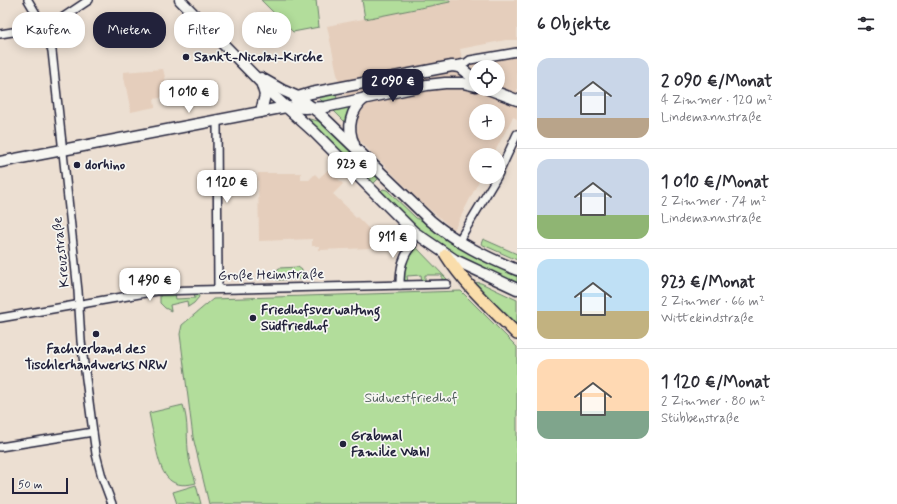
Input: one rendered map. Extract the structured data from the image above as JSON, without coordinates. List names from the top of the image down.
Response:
{
  "streets": {
    "street": ["Kreuzstraße", "Große Heimstraße"]
  },
  "crossings": [
    ["Kreuzstraße", "Große Heimstraße"]
  ],
  "parks": ["Südwestfriedhof"],
  "places": [
    "Sankt-Nicolai-Kirche",
    "dorhino",
    "Friedhofsverwaltung Südfriedhof",
    "Fachverband des Tischlerhandwerks NRW",
    "Grabmal Familie Wahl"
  ],
  "scale_bar": "50 m",
  "page": {
    "heading": "6 Objekte",
    "chip": [
      "Kaufen",
      "Mieten",
      "Filter",
      "Neu"
    ],
    "list": [
      {
        "name": "2 090 €/Monat",
        "note": "4 Zimmer · 120 m² · Lindemannstraße"
      },
      {
        "name": "1 010 €/Monat",
        "note": "2 Zimmer · 74 m² · Lindemannstraße"
      },
      {
        "name": "923 €/Monat",
        "note": "2 Zimmer · 66 m² · Wittekindstraße"
      },
      {
        "name": "1 120 €/Monat",
        "note": "2 Zimmer · 80 m² · Stübbenstraße"
      }
    ],
    "map_buttons": ["+", "−"],
    "price": [
      "2 090 €",
      "1 010 €",
      "923 €",
      "1 120 €",
      "911 €",
      "1 490 €"
    ],
    "scale": "50 m"
  }
}
